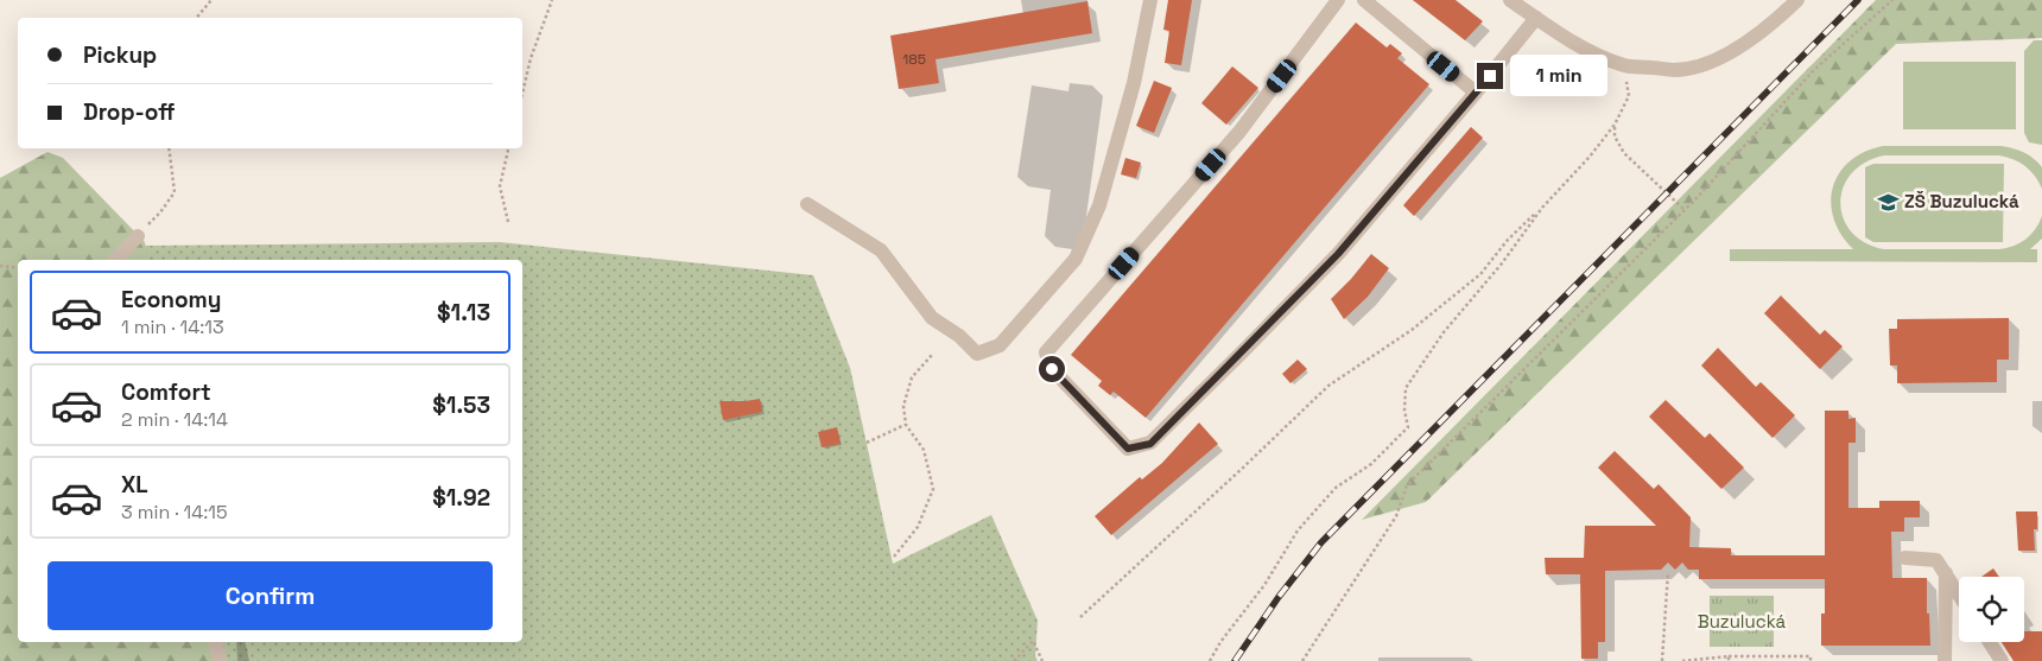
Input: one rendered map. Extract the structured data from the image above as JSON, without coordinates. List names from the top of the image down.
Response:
{
  "parks": ["Buzulucká"],
  "places": {
    "school or university": ["ZŠ Buzulucká"]
  },
  "house_numbers": ["185"],
  "page": {
    "banner": ["Pickup", "Drop-off"],
    "bubble": "1 min",
    "list": [
      {
        "name": "Economy",
        "note": "1 min · 14:13",
        "value": "$1.13"
      },
      {
        "name": "Comfort",
        "note": "2 min · 14:14",
        "value": "$1.53"
      },
      {
        "name": "XL",
        "note": "3 min · 14:15",
        "value": "$1.92"
      }
    ],
    "buttons": "Confirm"
  }
}
